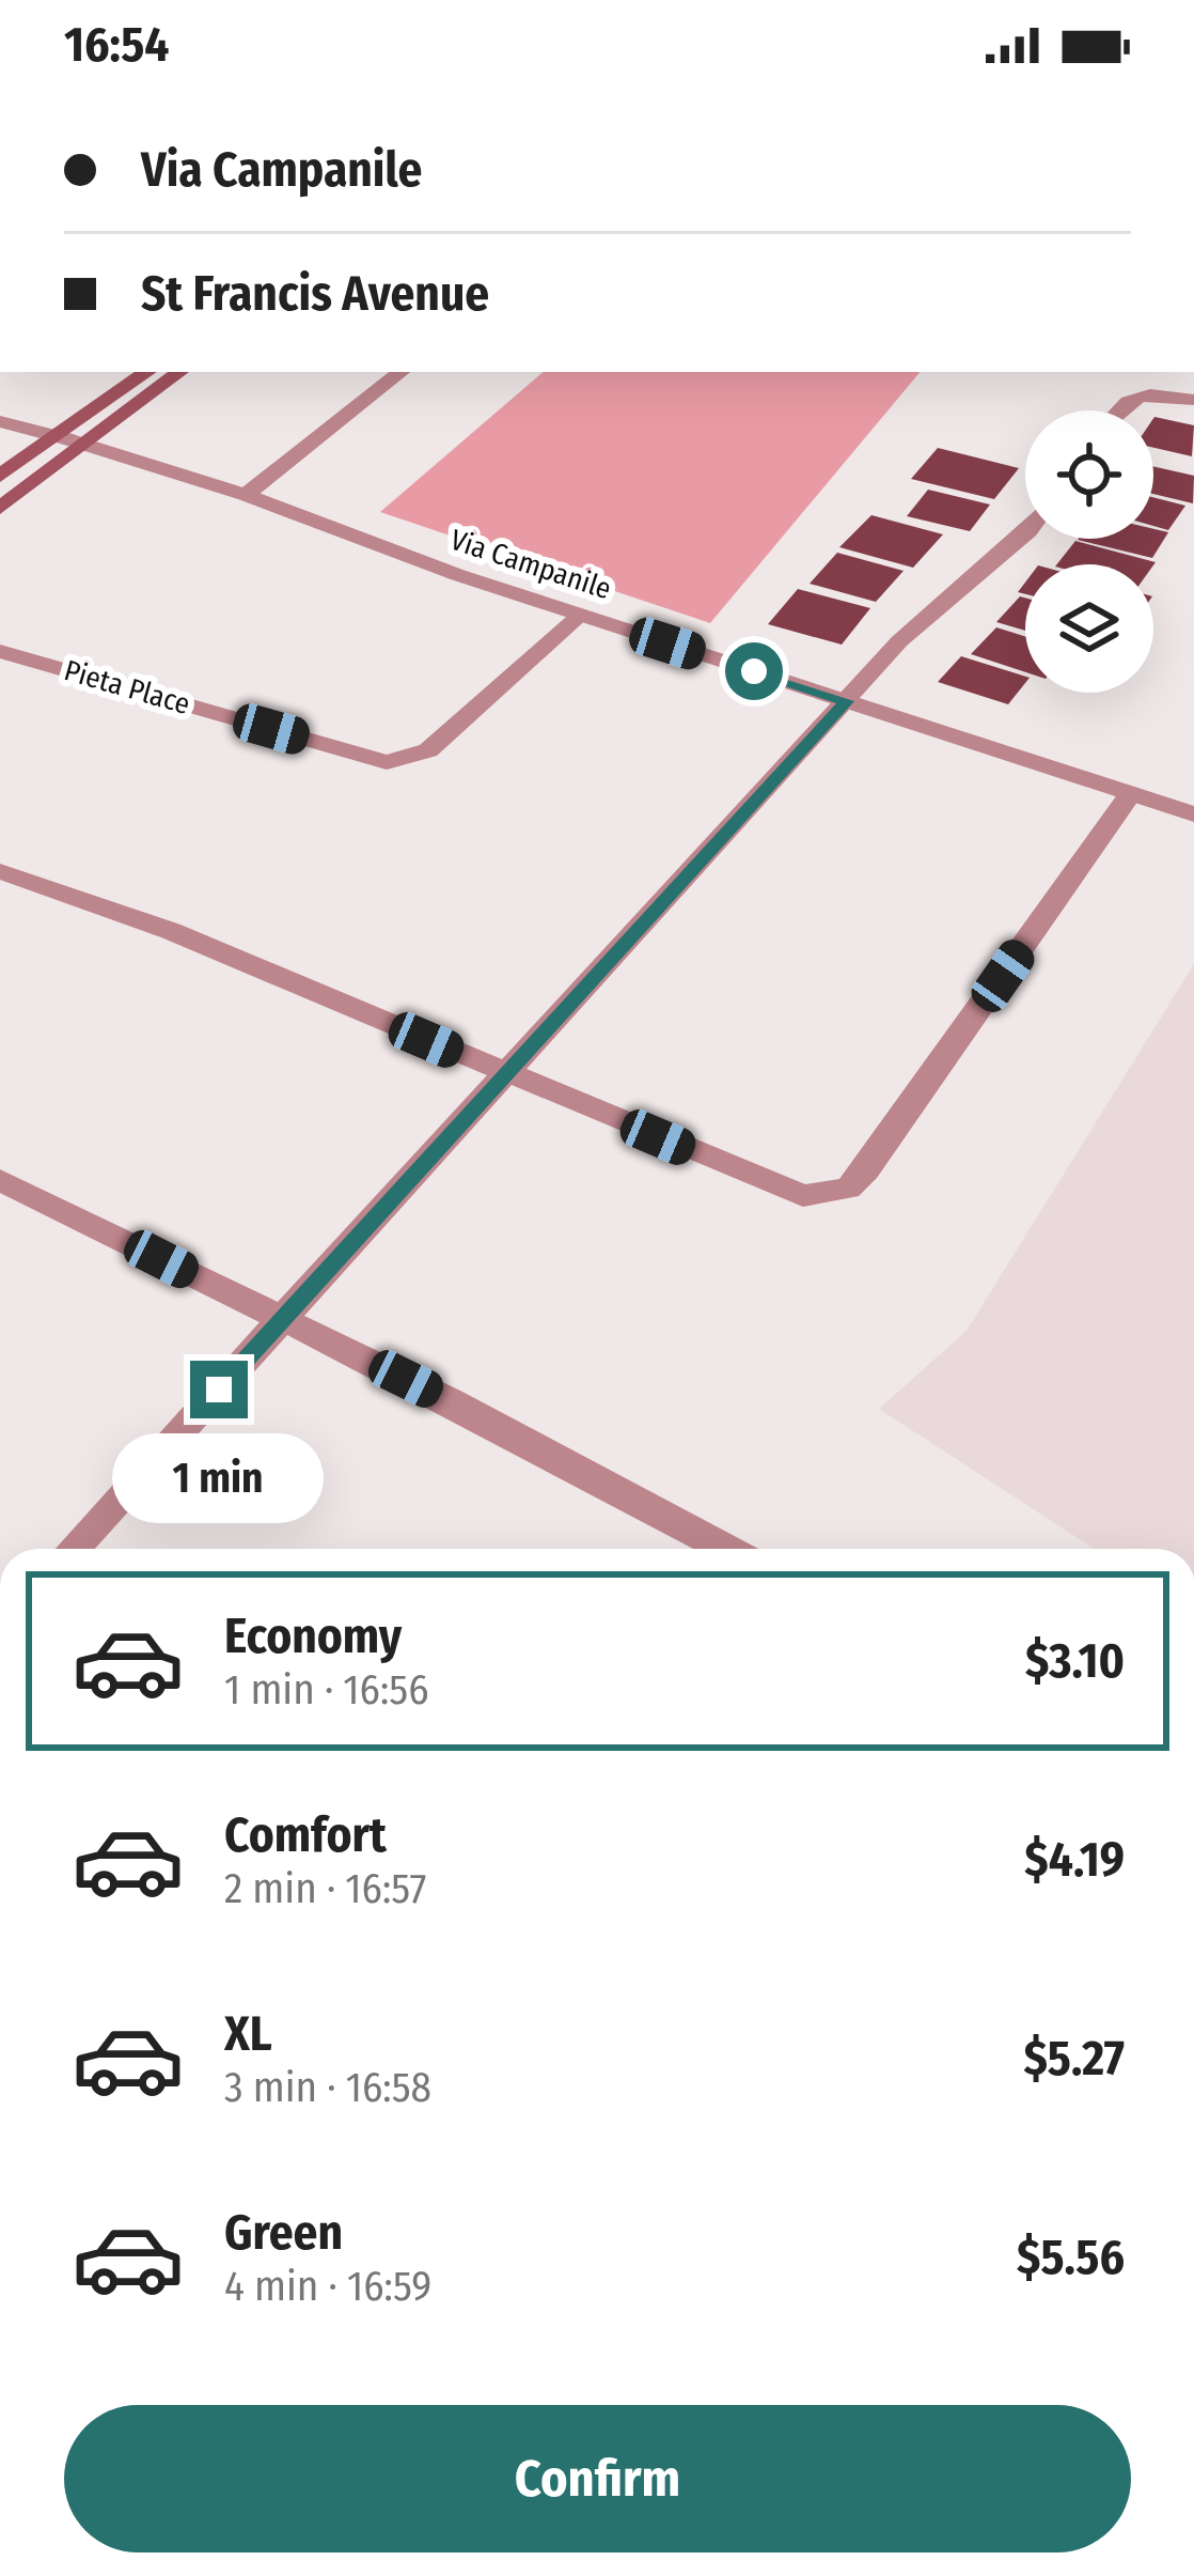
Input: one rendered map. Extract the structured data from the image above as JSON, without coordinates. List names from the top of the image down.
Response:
{
  "streets": {
    "street": ["Via Campanile", "Pieta Place"]
  },
  "crossings": [
    ["Via Campanile", "Pieta Place"]
  ],
  "page": {
    "status": "16:54",
    "banner": ["Via Campanile", "St Francis Avenue"],
    "bubble": "1 min",
    "list": [
      {
        "name": "Economy",
        "note": "1 min · 16:56",
        "value": "$3.10"
      },
      {
        "name": "Comfort",
        "note": "2 min · 16:57",
        "value": "$4.19"
      },
      {
        "name": "XL",
        "note": "3 min · 16:58",
        "value": "$5.27"
      },
      {
        "name": "Green",
        "note": "4 min · 16:59",
        "value": "$5.56"
      }
    ],
    "buttons": "Confirm"
  }
}
